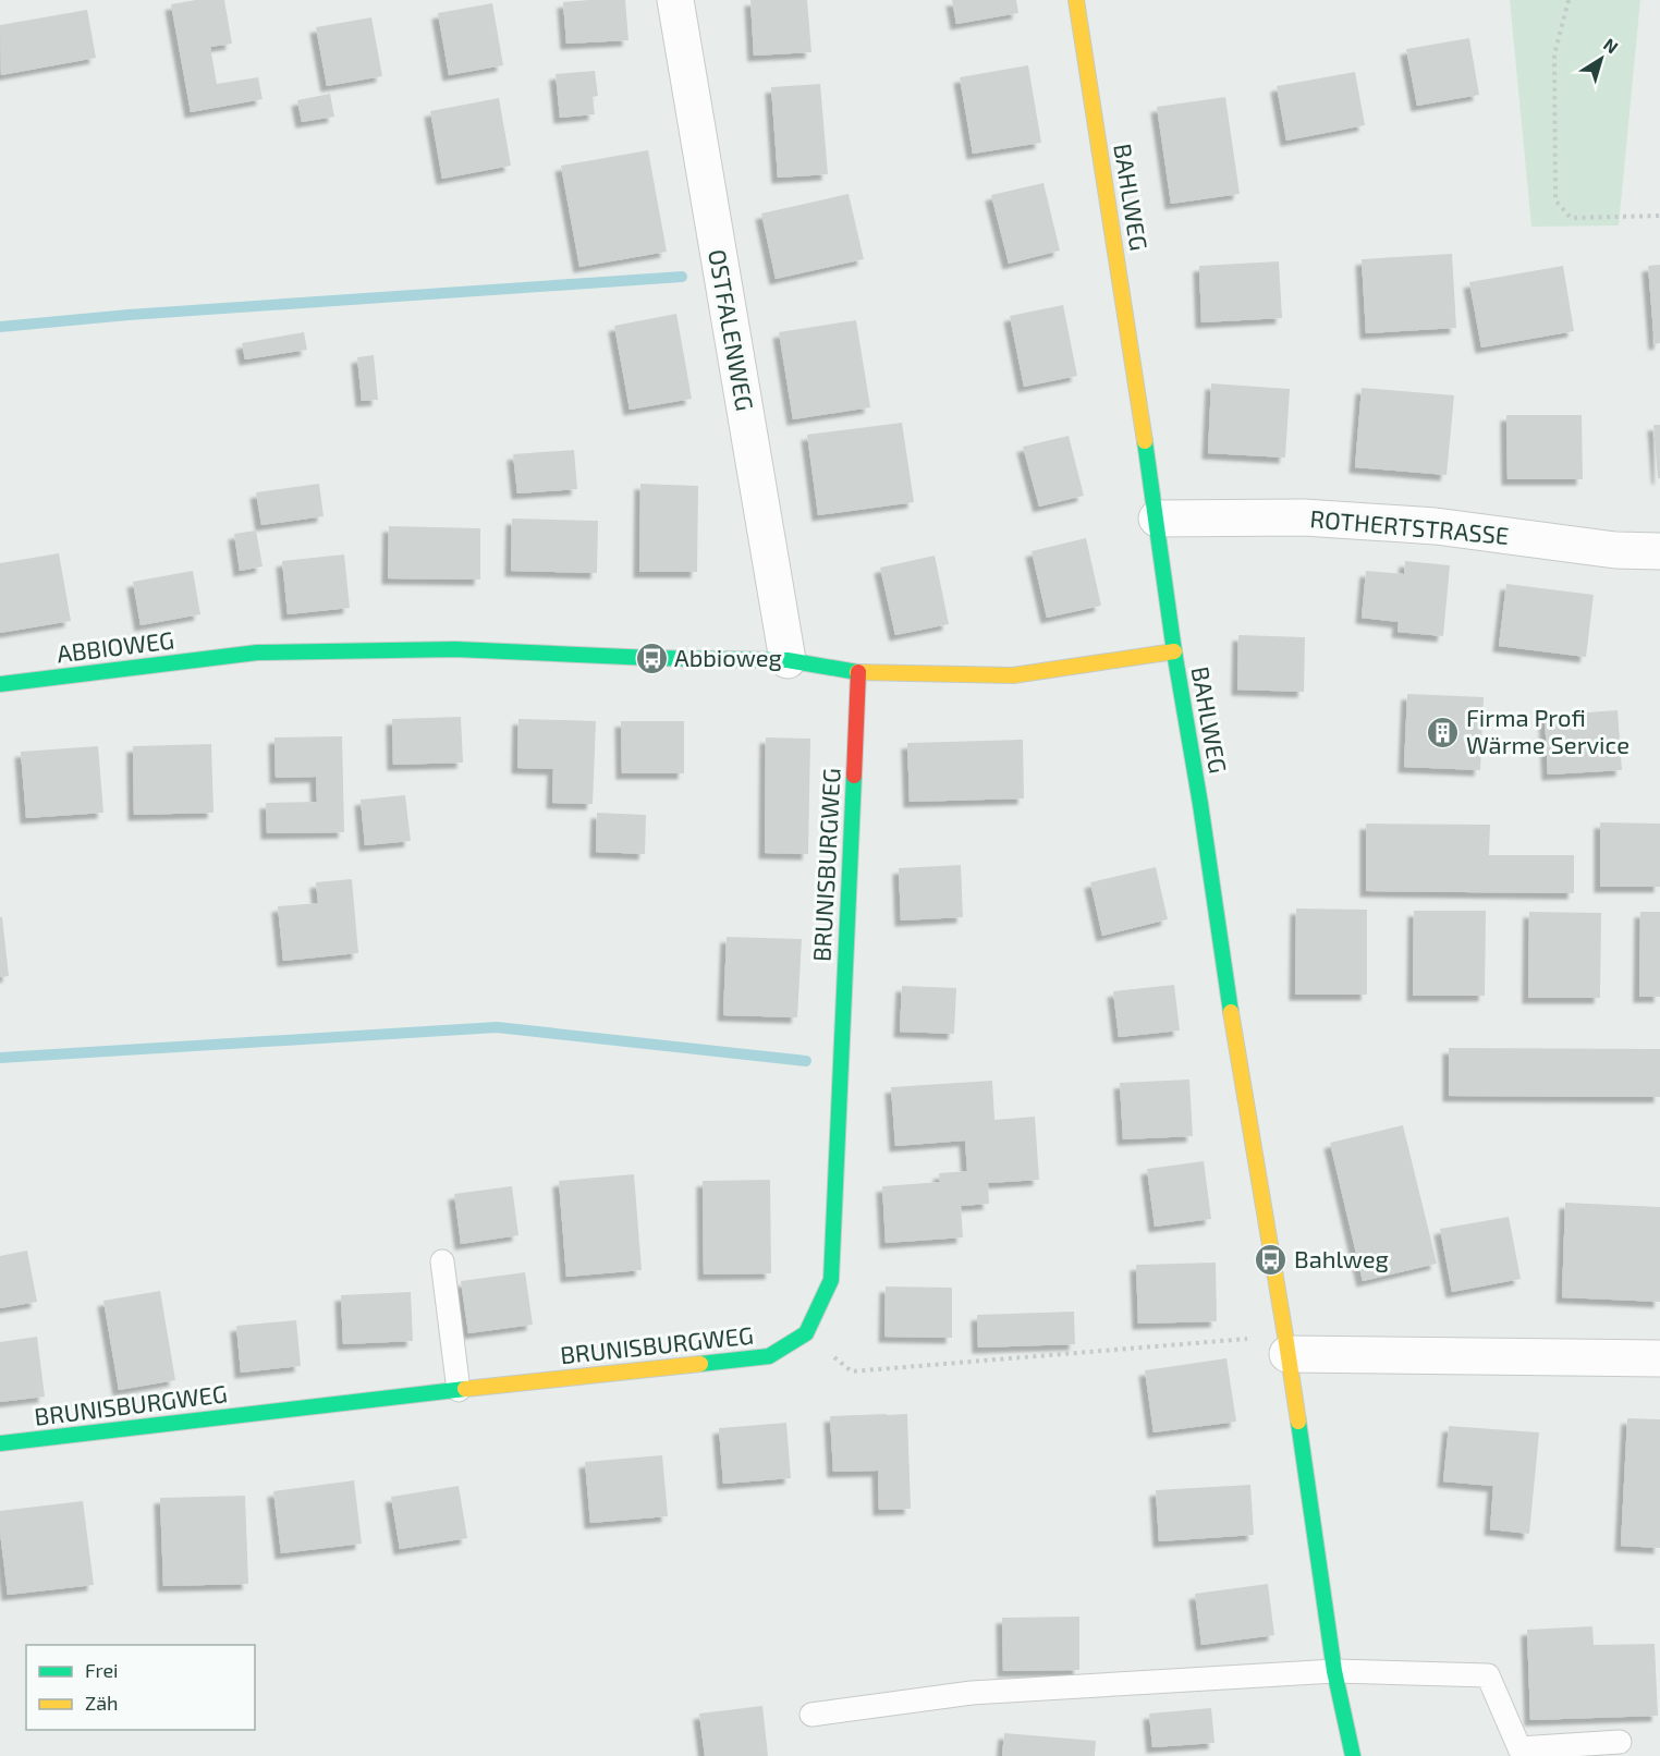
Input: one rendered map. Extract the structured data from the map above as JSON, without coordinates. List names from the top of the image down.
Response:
{
  "streets": {
    "street": [
      "BAHLWEG",
      "OSTFALENWEG",
      "ROTHERTSTRASSE",
      "ABBIOWEG",
      "BRUNISBURGWEG"
    ]
  },
  "crossings": [
    ["BAHLWEG", "ROTHERTSTRASSE"],
    ["BAHLWEG", "ABBIOWEG"],
    ["OSTFALENWEG", "ABBIOWEG"],
    ["ABBIOWEG", "BRUNISBURGWEG"]
  ],
  "places": {
    "bus stop": ["Abbioweg", "Bahlweg"],
    "building": ["Firma Profi Wärme Service"]
  },
  "legend": ["Frei", "Zäh"],
  "north": "top right"
}
